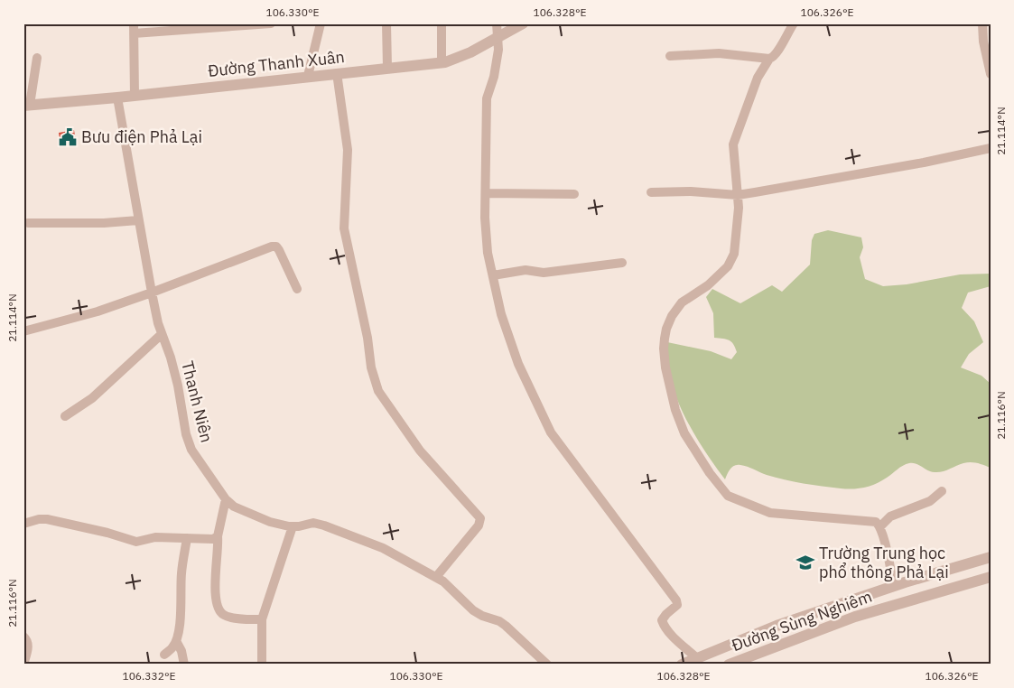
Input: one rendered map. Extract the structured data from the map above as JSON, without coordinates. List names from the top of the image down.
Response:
{
  "streets": {
    "street": ["Đường Thanh Xuân", "Thanh Niên", "Đường Sùng Nghiêm"]
  },
  "crossings": [
    ["Đường Thanh Xuân", "Thanh Niên"]
  ],
  "places": {
    "public building": ["Bưu điện Phả Lại"],
    "school or university": ["Trường Trung học phổ thông Phả Lại"]
  },
  "coordinates": [
    "106.330°E",
    "106.328°E",
    "106.326°E",
    "21.114°N",
    "21.116°N",
    "106.332°E"
  ]
}
